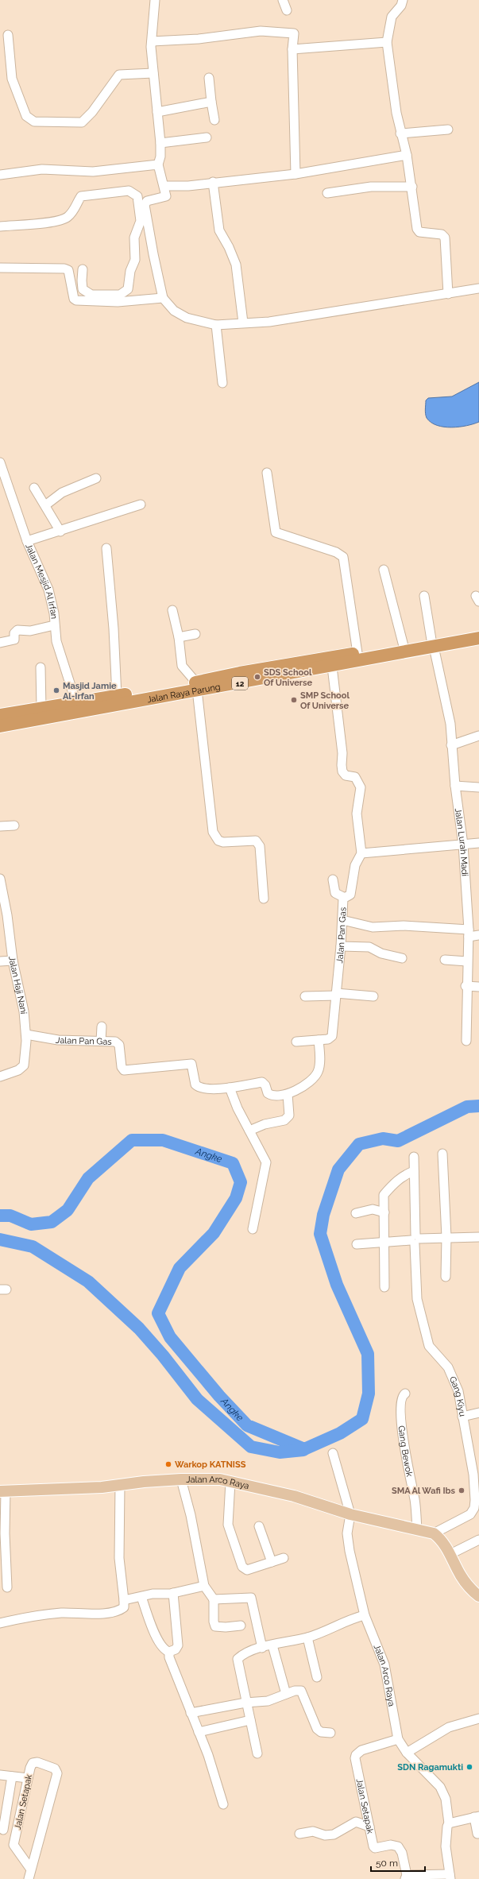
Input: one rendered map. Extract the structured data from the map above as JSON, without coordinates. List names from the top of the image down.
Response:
{
  "streets": {
    "highway": ["12", "Jalan Raya Parung"],
    "main road": ["Jalan Arco Raya"],
    "street": [
      "Jalan Mesjid Al Irfan",
      "Jalan Lurah Madi",
      "Jalan Pan Gas",
      "Jalan Haji Nani",
      "Gang Kiyu",
      "Gang Bewok",
      "Jalan Setapak"
    ]
  },
  "crossings": [
    ["Jalan Mesjid Al Irfan", "Jalan Raya Parung"],
    ["Jalan Raya Parung", "Jalan Lurah Madi"],
    ["Jalan Pan Gas", "Jalan Haji Nani"],
    ["Gang Kiyu", "Jalan Arco Raya"],
    ["Gang Bewok", "Jalan Arco Raya"],
    ["Jalan Arco Raya", "Jalan Setapak"]
  ],
  "water": ["Angke"],
  "places": [
    "SDS School Of Universe",
    "Masjid Jamie Al-Irfan",
    "SMP School Of Universe",
    "Warkop KATNISS",
    "SMA Al Wafi Ibs",
    "SDN Ragamukti"
  ],
  "scale_bar": "50 m"
}
